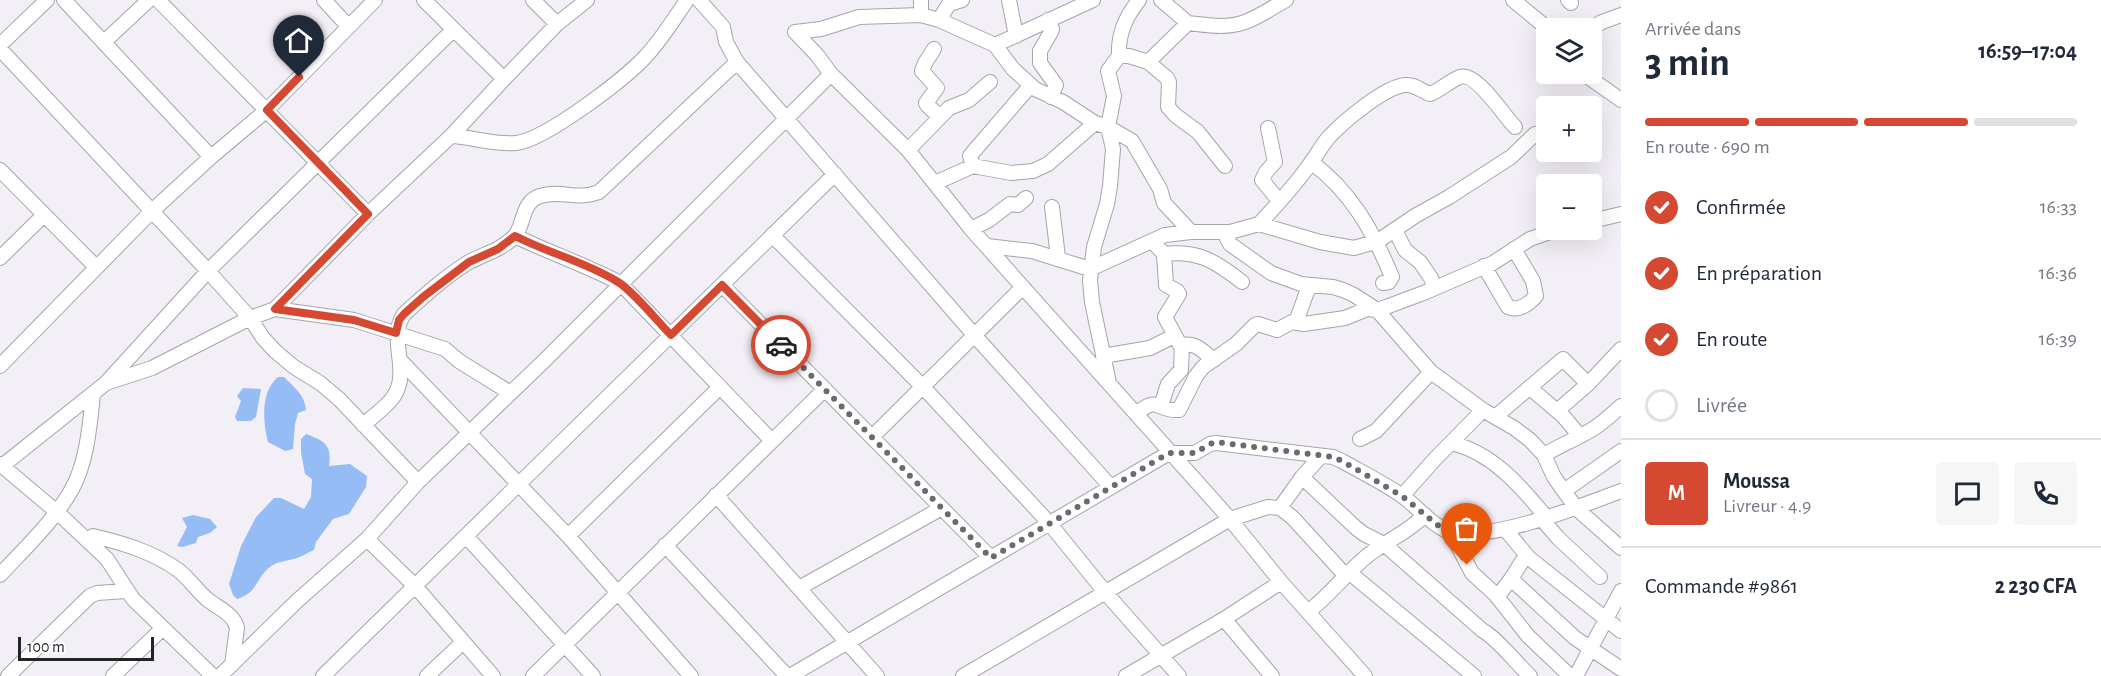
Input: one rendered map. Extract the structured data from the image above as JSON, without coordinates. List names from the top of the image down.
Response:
{
  "scale_bar": "100 m",
  "page": {
    "heading": ["3 min", "Arrivée dans", "16:59–17:04"],
    "panel": [
      "Moussa",
      "Livreur · 4.9",
      "Commande #9861",
      "2 230 CFA"
    ],
    "map_buttons": ["+", "−"],
    "bar": "En route · 690 m",
    "list": [
      ["Confirmée", "16:33"],
      ["En préparation", "16:36"],
      ["En route", "16:39"],
      "Livrée"
    ],
    "round": "M",
    "scale": "100 m"
  }
}
